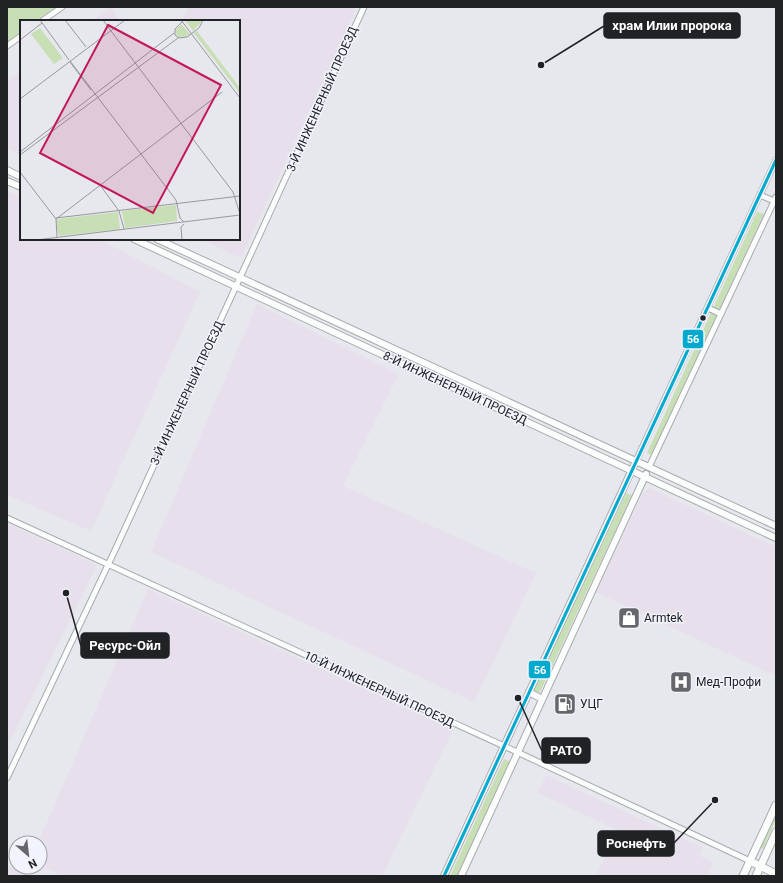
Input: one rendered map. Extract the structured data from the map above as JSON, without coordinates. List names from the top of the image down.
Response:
{
  "streets": {
    "street": ["3-Й ИНЖЕНЕРНЫЙ ПРОЕЗД", "8-Й ИНЖЕНЕРНЫЙ ПРОЕЗД", "10-Й ИНЖЕНЕРНЫЙ ПРОЕЗД"]
  },
  "crossings": [
    ["3-Й ИНЖЕНЕРНЫЙ ПРОЕЗД", "8-Й ИНЖЕНЕРНЫЙ ПРОЕЗД"],
    ["3-Й ИНЖЕНЕРНЫЙ ПРОЕЗД", "10-Й ИНЖЕНЕРНЫЙ ПРОЕЗД"]
  ],
  "places": {
    "other": [
      "храм Илии пророка",
      "Ресурс-Ойл",
      "РАТО",
      "Роснефть"
    ],
    "shop": ["Armtek"],
    "hospital": ["Мед-Профи"],
    "fuel station": ["УЦГ"]
  },
  "lines": ["transit line 56"],
  "north": "bottom right"
}
